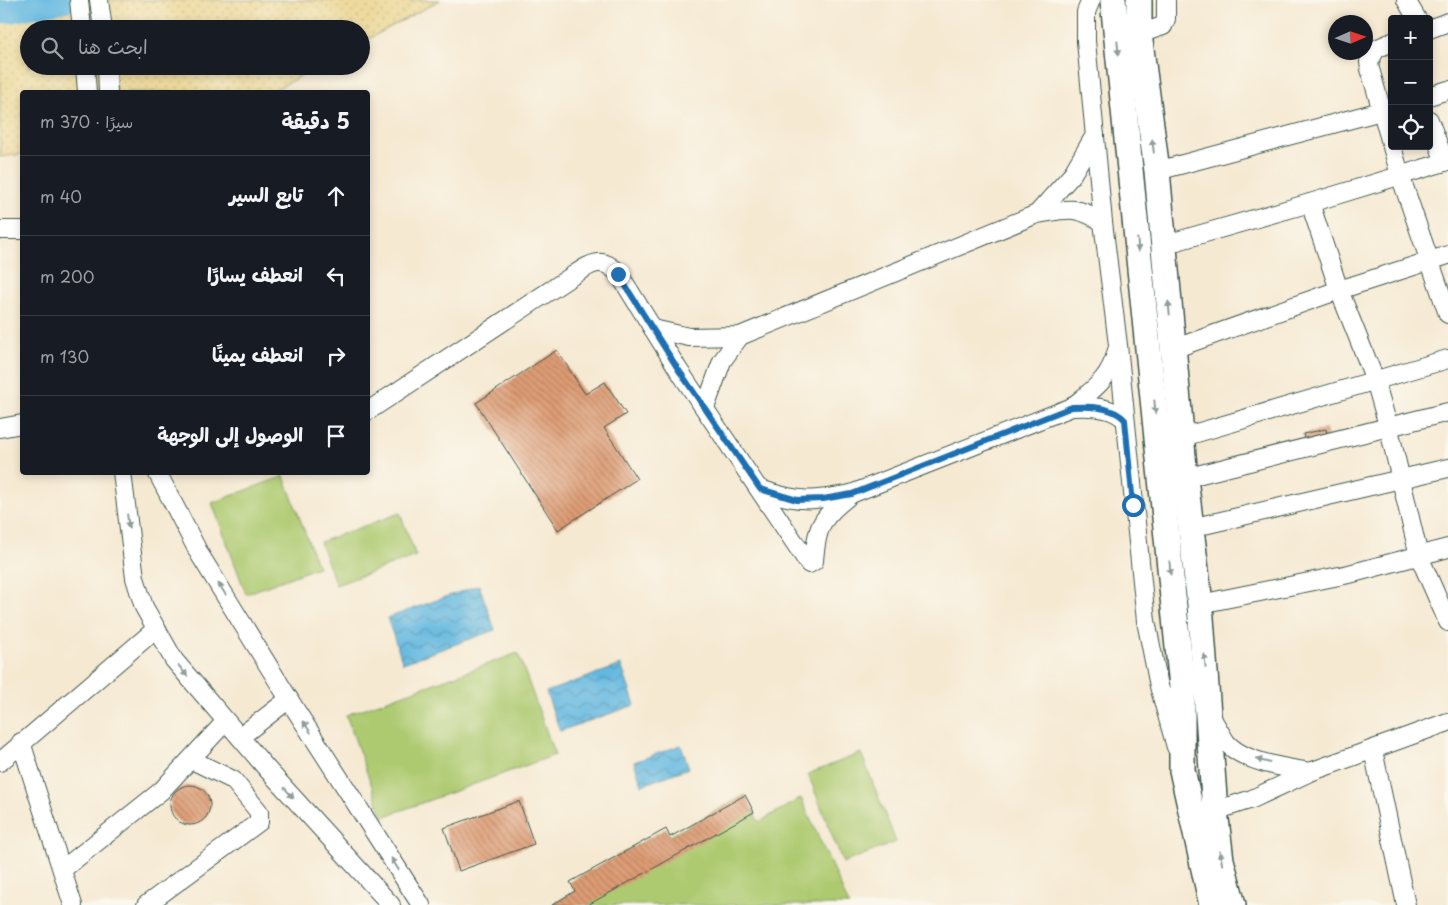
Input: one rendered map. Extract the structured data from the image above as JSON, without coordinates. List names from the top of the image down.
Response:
{
  "north": "right",
  "page": {
    "map_buttons": ["+", "−"],
    "search": "ابحث هنا",
    "heading": ["5 دقيقة", "سيرًا · 370 m"],
    "list": [
      ["تابع السير", "40 m"],
      ["انعطف يسارًا", "200 m"],
      ["انعطف يمينًا", "130 m"],
      "الوصول إلى الوجهة"
    ]
  }
}
